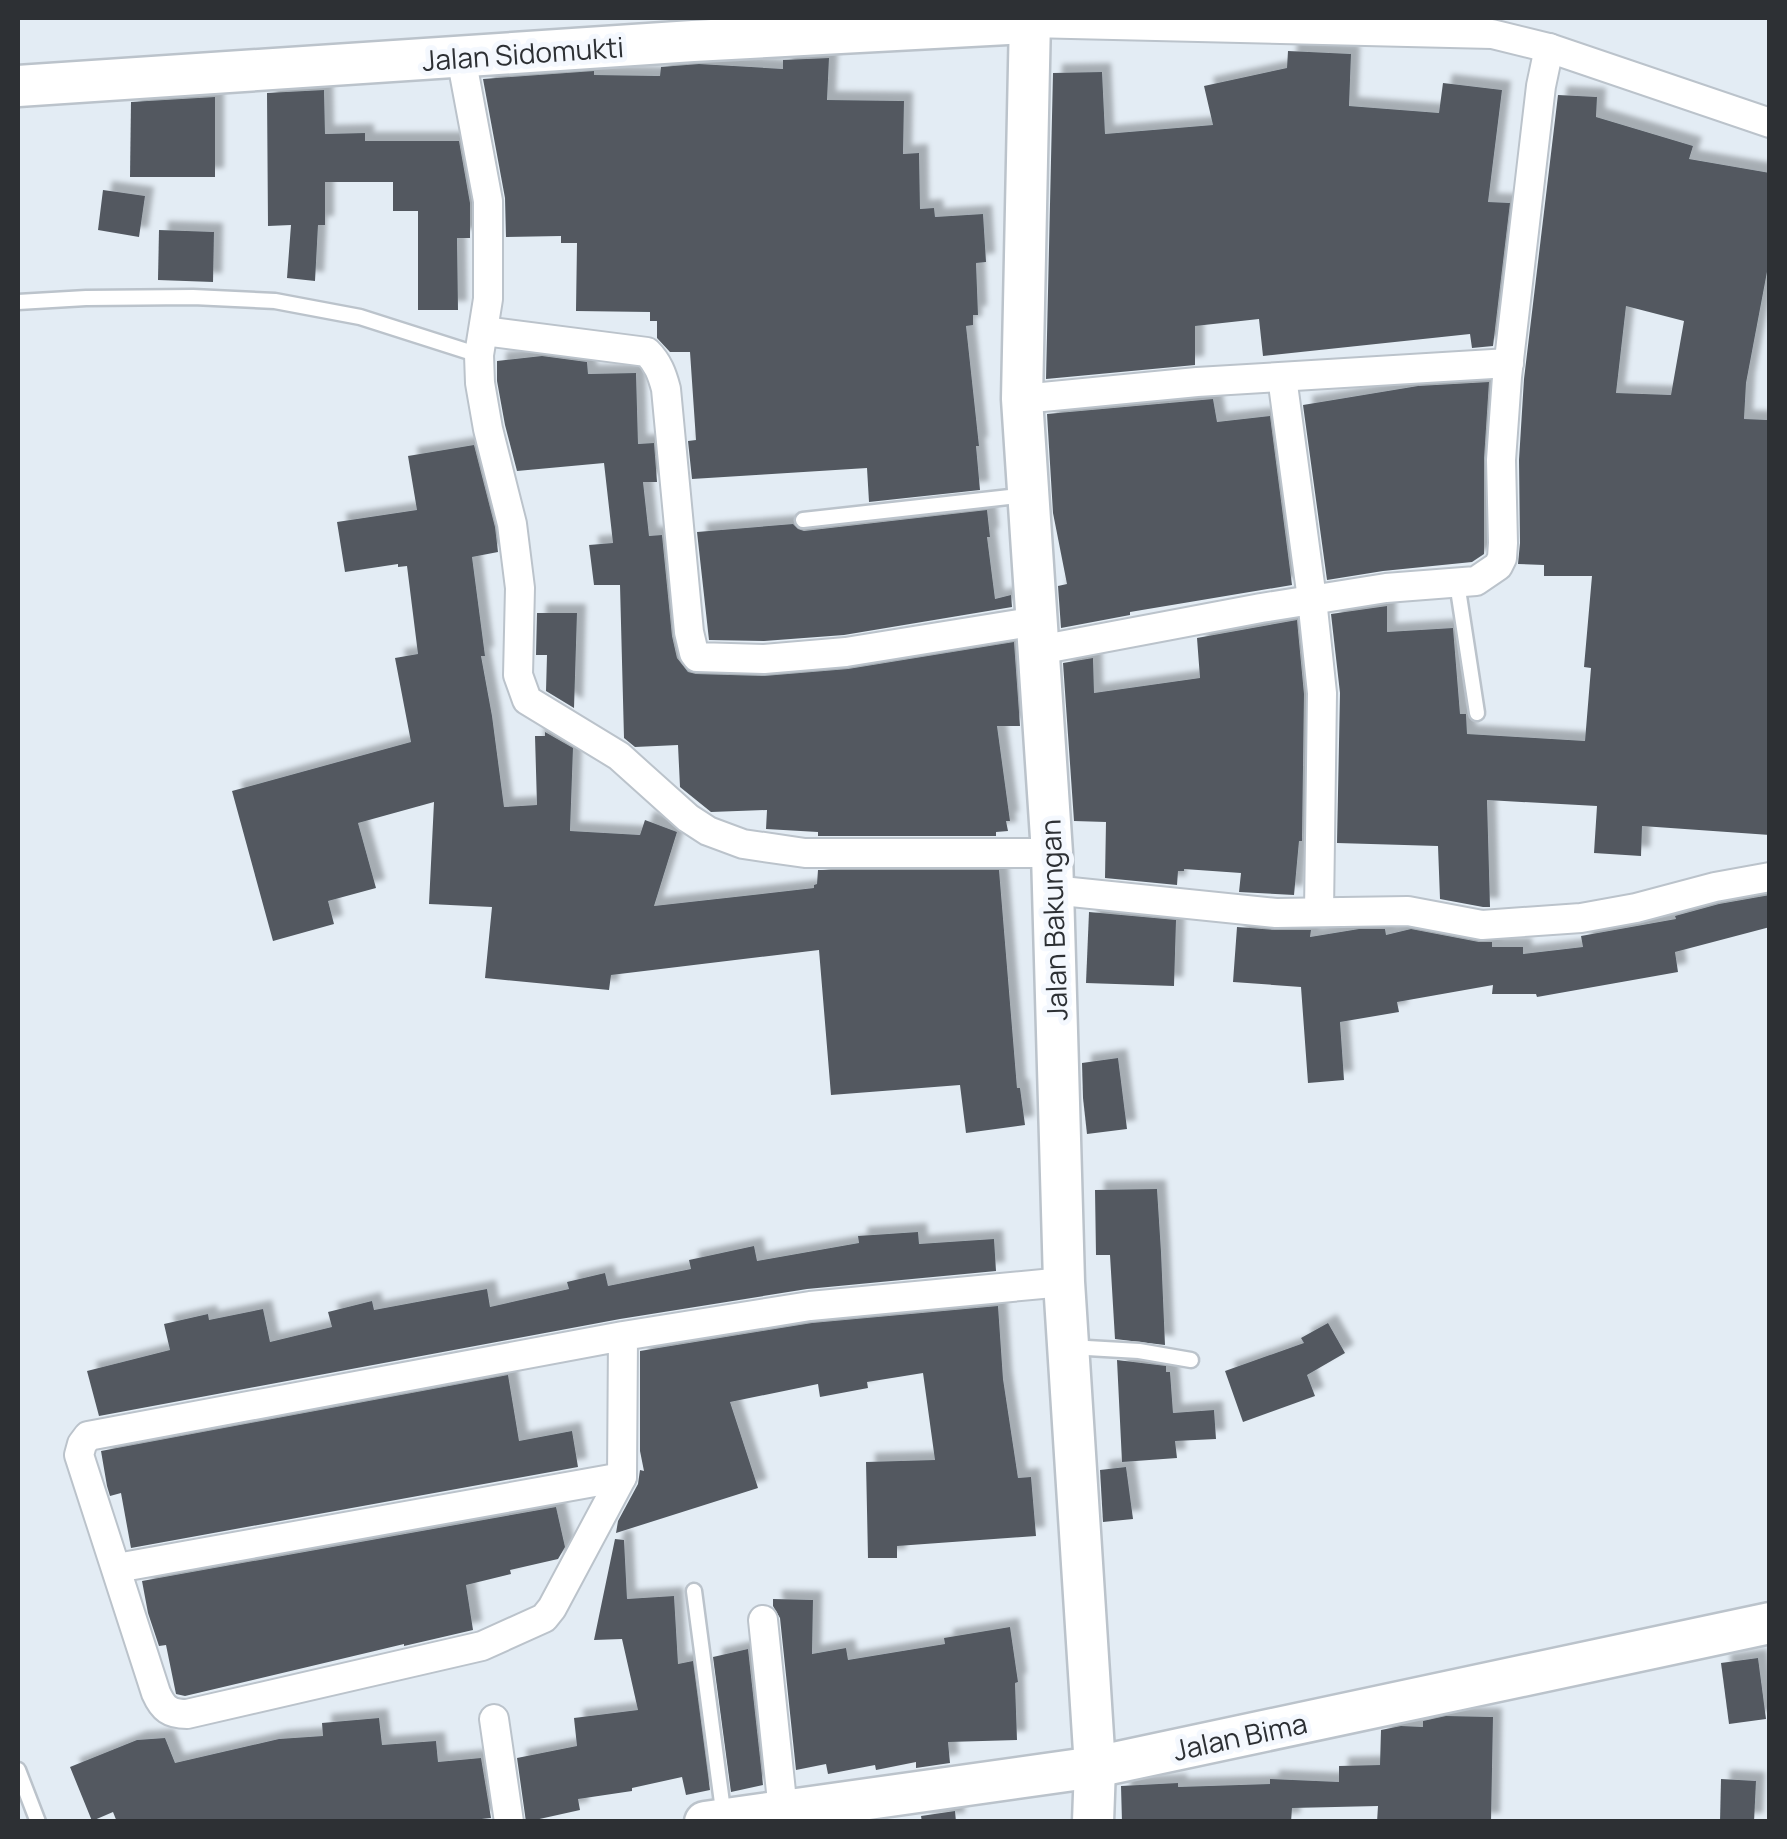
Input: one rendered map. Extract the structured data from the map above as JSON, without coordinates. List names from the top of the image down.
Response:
{
  "streets": {
    "main road": ["Jalan Sidomukti", "Jalan Bakungan", "Jalan Bima"]
  },
  "crossings": [
    ["Jalan Sidomukti", "Jalan Bakungan"],
    ["Jalan Bakungan", "Jalan Bima"]
  ]
}
